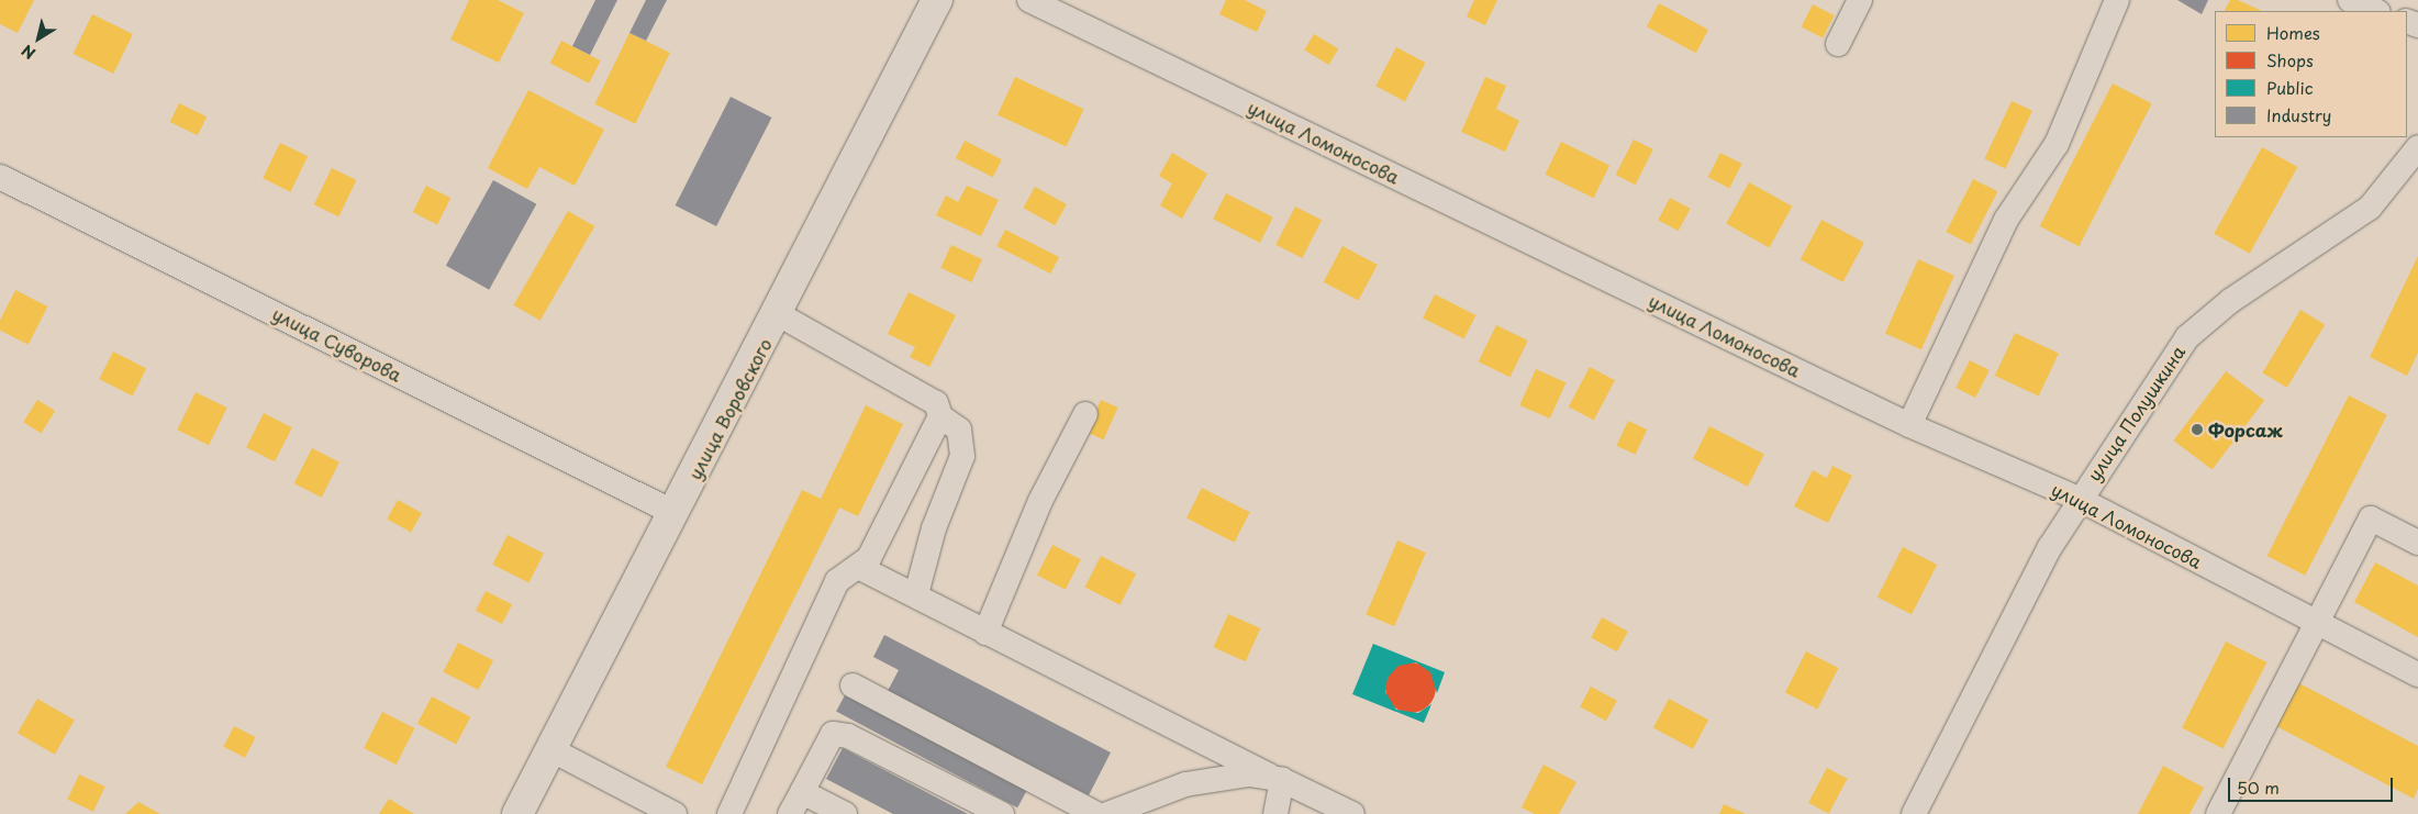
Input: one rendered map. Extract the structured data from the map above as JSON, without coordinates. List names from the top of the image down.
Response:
{
  "streets": {
    "main road": ["улица Воровского"],
    "street": ["улица Ломоносова", "улица Суворова", "улица Полушкина"]
  },
  "crossings": [
    ["улица Ломоносова", "улица Полушкина"],
    ["улица Суворова", "улица Воровского"]
  ],
  "places": ["Форсаж"],
  "legend": [
    "Homes",
    "Shops",
    "Public",
    "Industry"
  ],
  "scale_bar": "50 m",
  "north": "bottom left"
}
